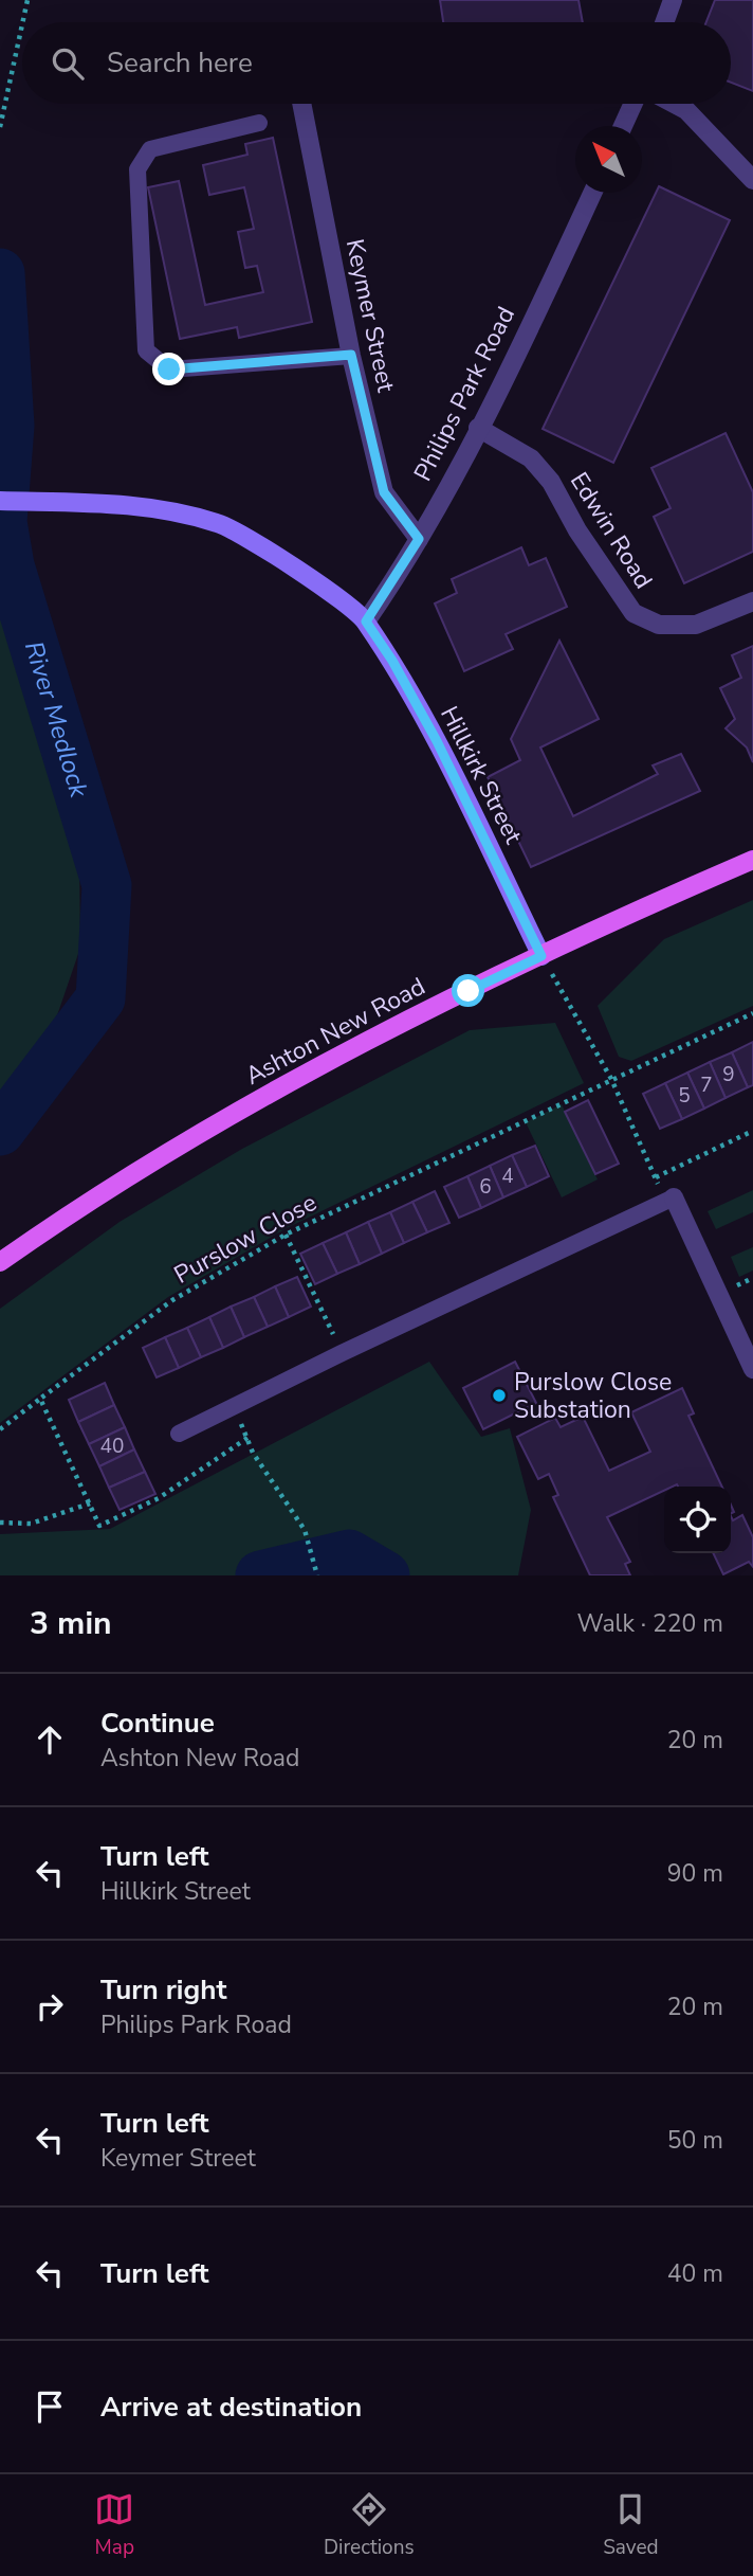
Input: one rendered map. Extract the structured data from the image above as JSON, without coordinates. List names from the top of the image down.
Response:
{
  "streets": {
    "main road": ["Ashton New Road"],
    "street": [
      "Keymer Street",
      "Philips Park Road",
      "Edwin Road",
      "Hillkirk Street"
    ],
    "path": ["Purslow Close"]
  },
  "crossings": [
    ["Keymer Street", "Philips Park Road"],
    ["Philips Park Road", "Edwin Road"],
    ["Philips Park Road", "Hillkirk Street"],
    ["Hillkirk Street", "Ashton New Road"]
  ],
  "water": ["River Medlock"],
  "places": ["Purslow Close Substation"],
  "house_numbers": [
    "9",
    "7",
    "5",
    "4",
    "6",
    "40"
  ],
  "north": "top left",
  "page": {
    "search": "Search here",
    "heading": ["3 min", "Walk · 220 m"],
    "list": [
      ["Continue", "Ashton New Road", "20 m"],
      ["Turn left", "Hillkirk Street", "90 m"],
      ["Turn right", "Philips Park Road", "20 m"],
      ["Turn left", "Keymer Street", "50 m"],
      ["Turn left", "40 m"],
      "Arrive at destination"
    ],
    "nav": ["Map", "Directions", "Saved"]
  }
}
